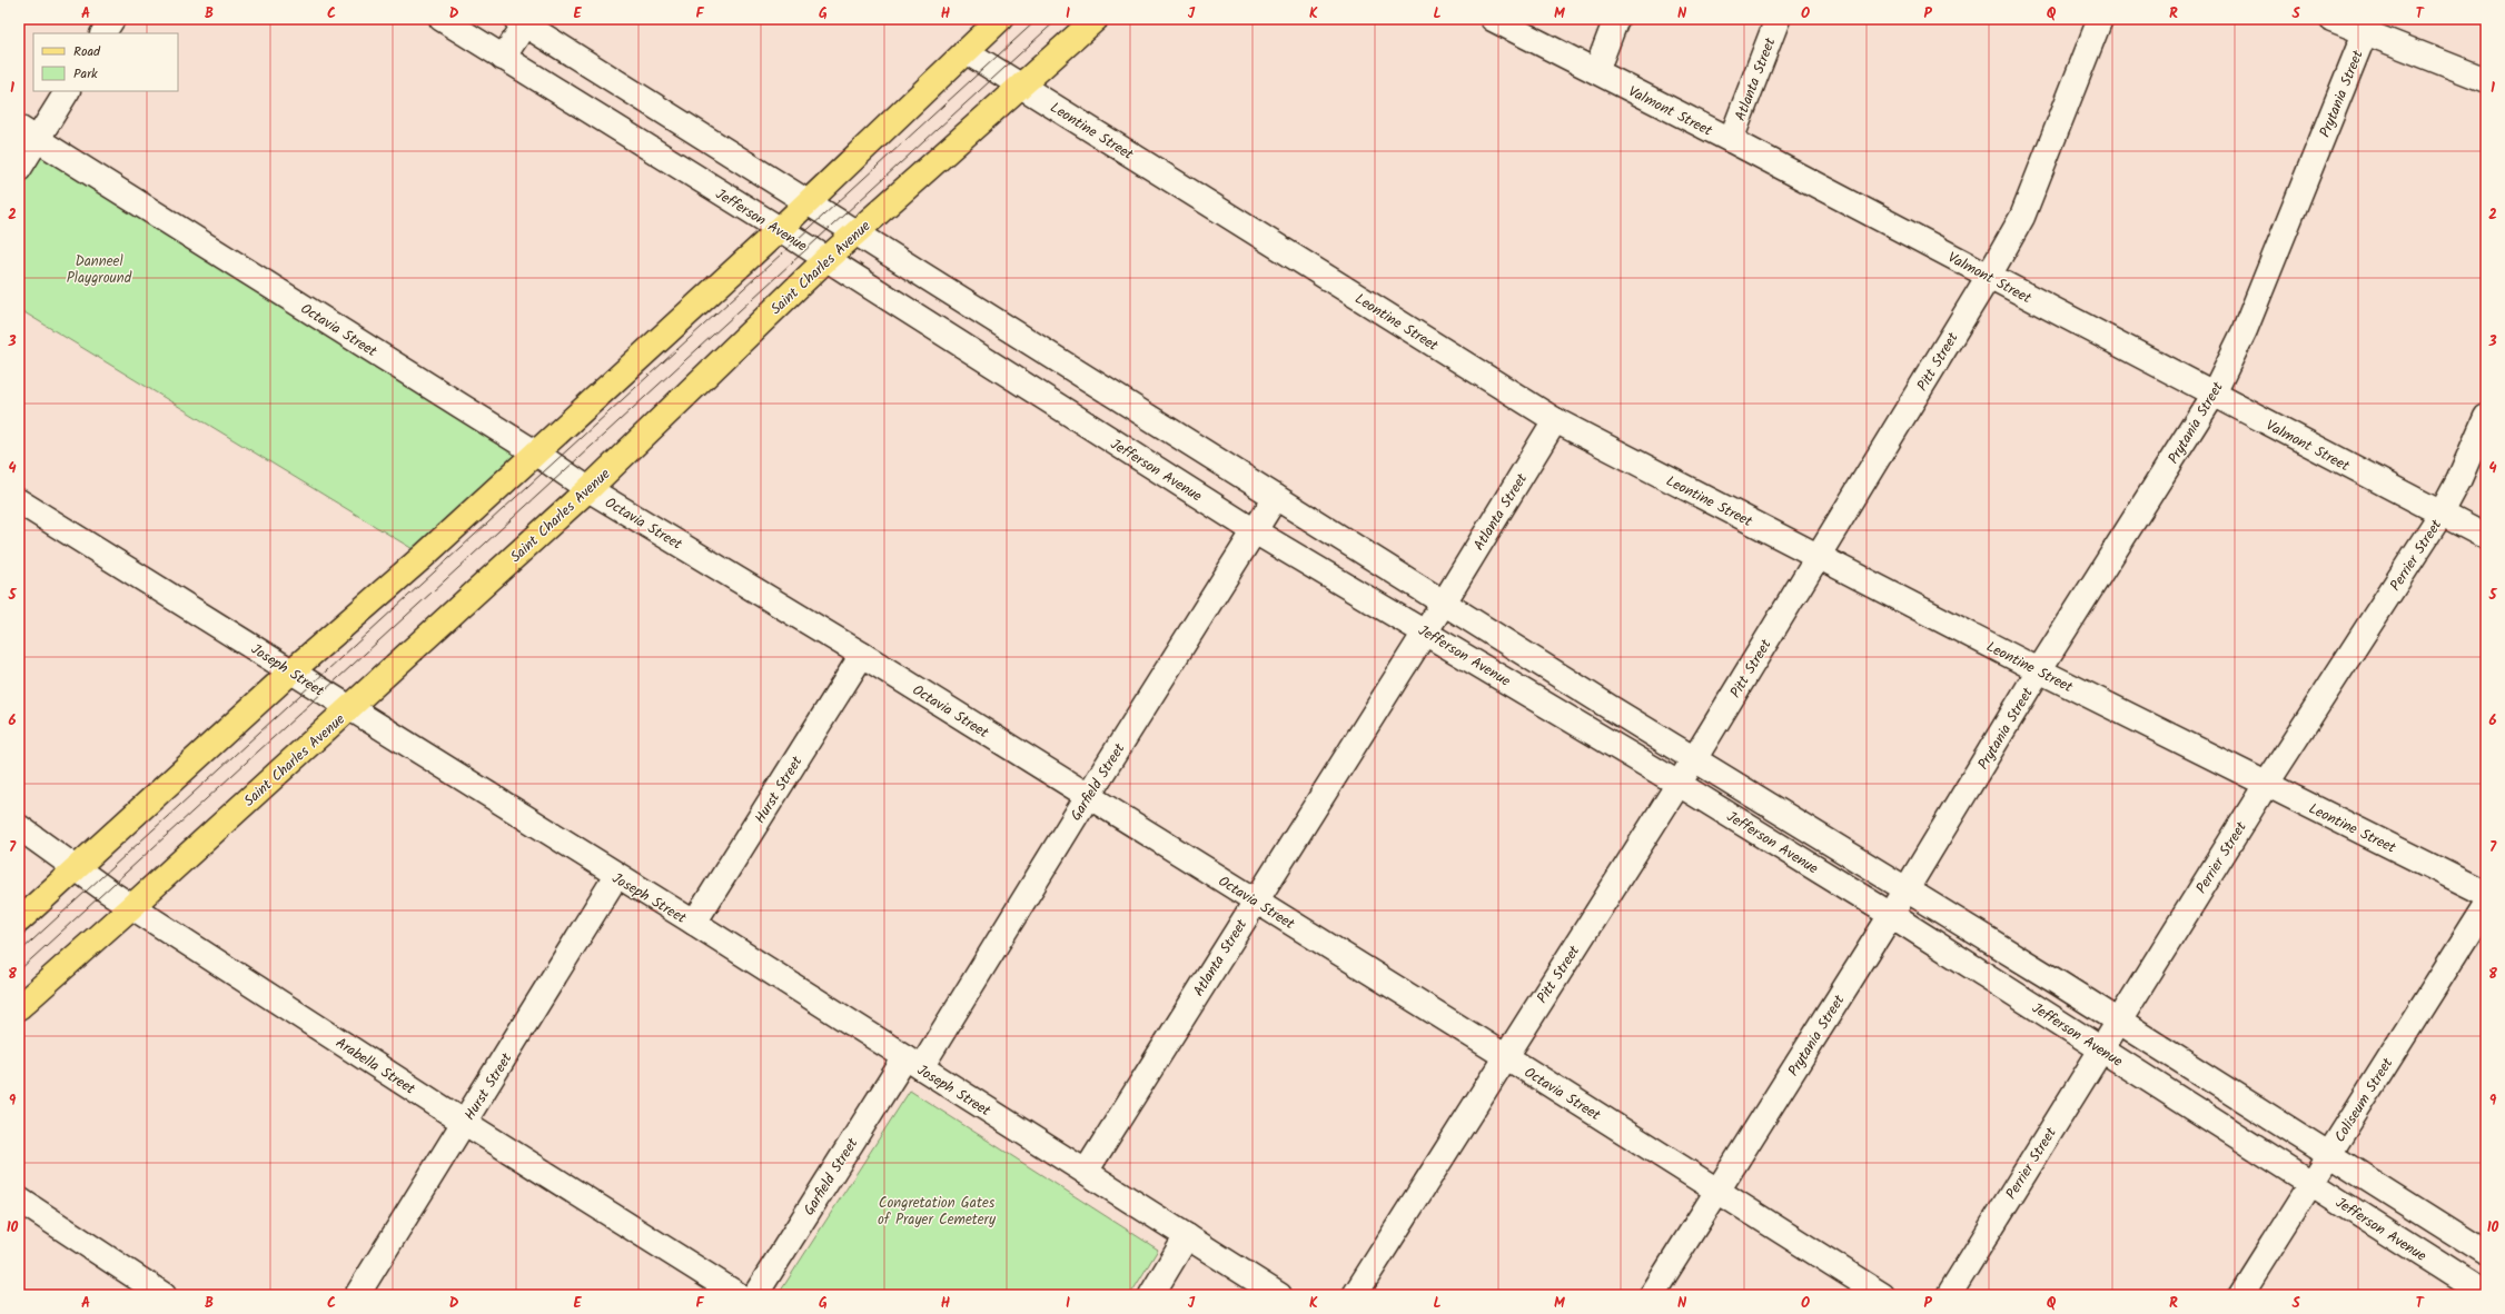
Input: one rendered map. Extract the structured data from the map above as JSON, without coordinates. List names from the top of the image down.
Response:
{
  "streets": {
    "main road": ["Saint Charles Avenue"],
    "street": [
      "Atlanta Street",
      "Prytania Street",
      "Valmont Street",
      "Leontine Street",
      "Jefferson Avenue",
      "Octavia Street",
      "Pitt Street",
      "Perrier Street",
      "Joseph Street",
      "Garfield Street",
      "Hurst Street",
      "Arabella Street",
      "Coliseum Street"
    ]
  },
  "crossings": [
    ["Atlanta Street", "Valmont Street"],
    ["Atlanta Street", "Leontine Street"],
    ["Atlanta Street", "Jefferson Avenue"],
    ["Atlanta Street", "Octavia Street"],
    ["Atlanta Street", "Joseph Street"],
    ["Prytania Street", "Valmont Street"],
    ["Prytania Street", "Leontine Street"],
    ["Prytania Street", "Jefferson Avenue"],
    ["Prytania Street", "Octavia Street"],
    ["Valmont Street", "Pitt Street"],
    ["Valmont Street", "Perrier Street"],
    ["Leontine Street", "Saint Charles Avenue"],
    ["Leontine Street", "Pitt Street"],
    ["Leontine Street", "Perrier Street"],
    ["Jefferson Avenue", "Saint Charles Avenue"],
    ["Jefferson Avenue", "Pitt Street"],
    ["Jefferson Avenue", "Perrier Street"],
    ["Jefferson Avenue", "Garfield Street"],
    ["Jefferson Avenue", "Coliseum Street"],
    ["Saint Charles Avenue", "Octavia Street"],
    ["Saint Charles Avenue", "Joseph Street"],
    ["Saint Charles Avenue", "Arabella Street"],
    ["Octavia Street", "Pitt Street"],
    ["Octavia Street", "Garfield Street"],
    ["Octavia Street", "Hurst Street"],
    ["Joseph Street", "Garfield Street"],
    ["Joseph Street", "Hurst Street"],
    ["Hurst Street", "Arabella Street"]
  ],
  "parks": ["Danneel Playground", "Congretation Gates of Prayer Cemetery"],
  "legend": ["Road", "Park"],
  "grid": {
    "columns": [
      "A",
      "B",
      "C",
      "D",
      "E",
      "F",
      "G",
      "H",
      "I",
      "J",
      "K",
      "L",
      "M",
      "N",
      "O",
      "P",
      "Q",
      "R",
      "S",
      "T"
    ],
    "rows": [
      "1",
      "2",
      "3",
      "4",
      "5",
      "6",
      "7",
      "8",
      "9",
      "10"
    ]
  }
}
